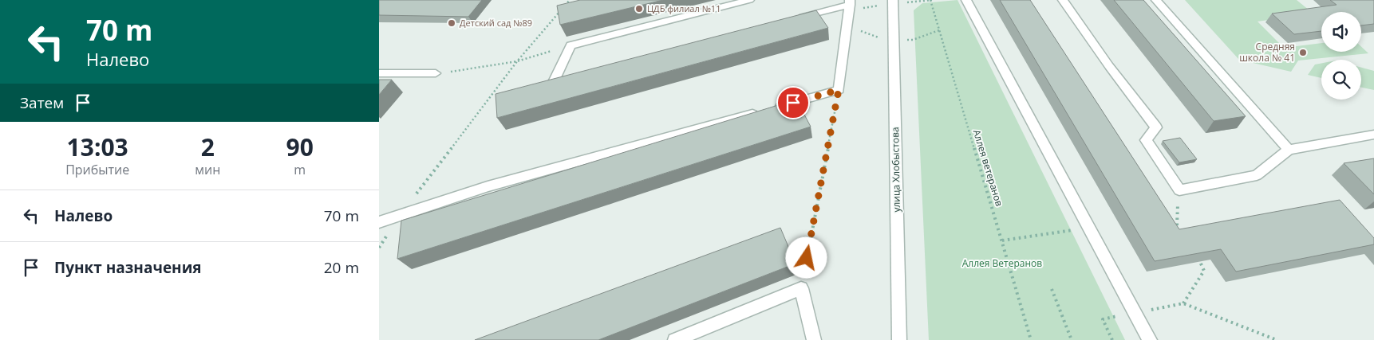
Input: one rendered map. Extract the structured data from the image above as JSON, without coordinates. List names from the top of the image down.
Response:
{
  "streets": {
    "street": ["улица Хлобыстова"],
    "path": ["Аллея ветеранов"]
  },
  "parks": ["Аллея Ветеранов"],
  "places": ["ЦДБ филиал №11", "Детский сад №89", "Средняя школа № 41"],
  "page": {
    "turn": ["70 m", "Налево"],
    "then": "Затем",
    "eta": [
      "13:03",
      "Прибытие",
      "2",
      "мин",
      "90",
      "m"
    ],
    "list": [
      {
        "name": "Налево",
        "value": "70 m"
      },
      {
        "name": "Пункт назначения",
        "value": "20 m"
      }
    ]
  }
}
